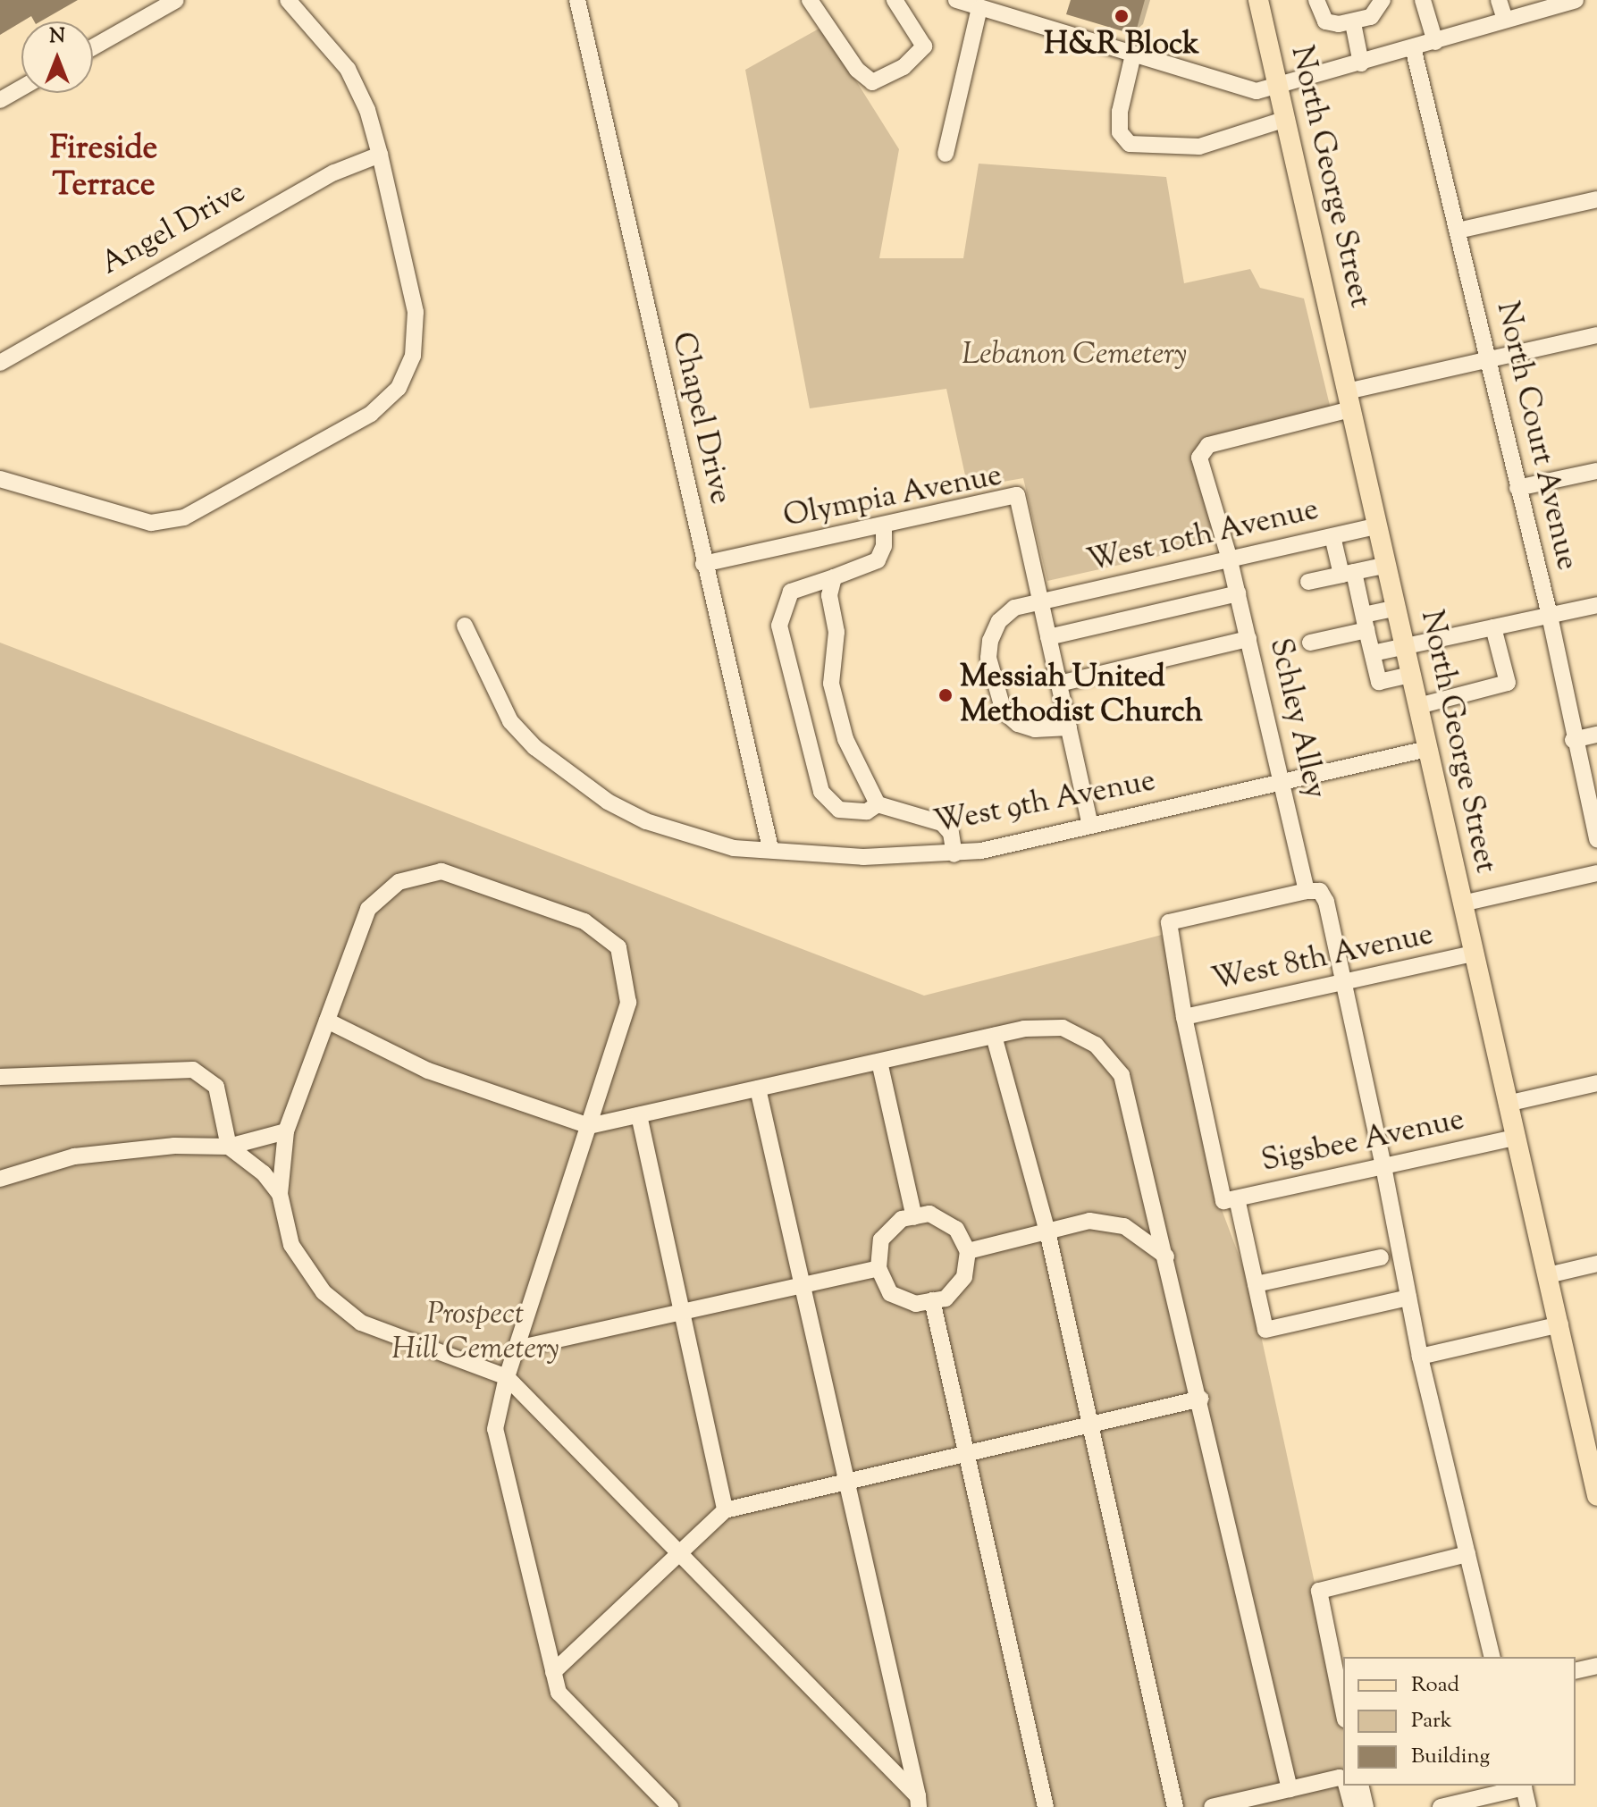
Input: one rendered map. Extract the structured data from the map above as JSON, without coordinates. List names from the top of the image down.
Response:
{
  "streets": {
    "main road": ["North George Street"],
    "street": [
      "Angel Drive",
      "Chapel Drive",
      "North Court Avenue",
      "Olympia Avenue",
      "West 10th Avenue",
      "Schley Alley",
      "West 9th Avenue",
      "West 8th Avenue",
      "Sigsbee Avenue"
    ]
  },
  "crossings": [
    ["North George Street", "West 10th Avenue"],
    ["North George Street", "Schley Alley"],
    ["North George Street", "West 9th Avenue"],
    ["North George Street", "West 8th Avenue"],
    ["North George Street", "Sigsbee Avenue"],
    ["Chapel Drive", "Olympia Avenue"],
    ["Chapel Drive", "West 9th Avenue"],
    ["Olympia Avenue", "West 10th Avenue"],
    ["Olympia Avenue", "West 9th Avenue"],
    ["West 10th Avenue", "Schley Alley"],
    ["Schley Alley", "West 9th Avenue"]
  ],
  "districts": ["Fireside Terrace"],
  "parks": ["Lebanon Cemetery", "Prospect Hill Cemetery"],
  "places": ["H&R Block", "Messiah United Methodist Church"],
  "legend": ["Road", "Park", "Building"],
  "north": "top"
}
